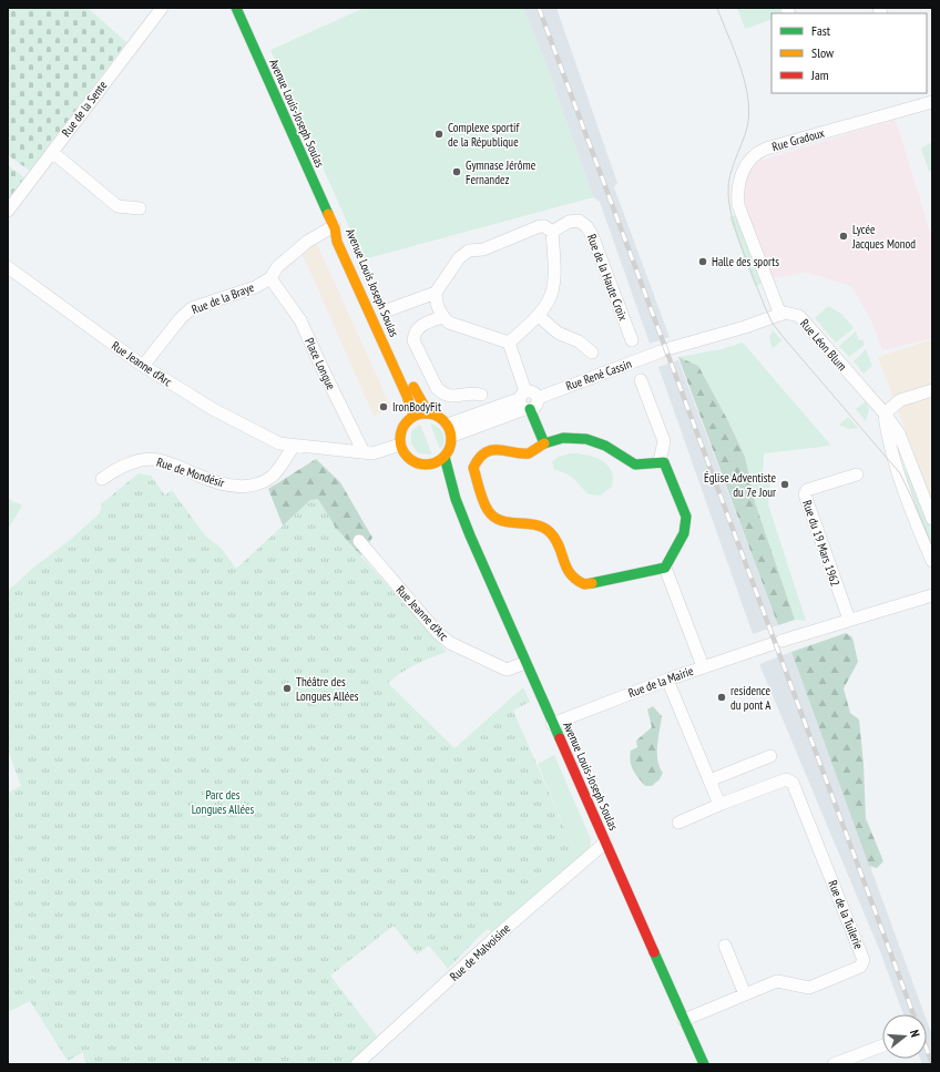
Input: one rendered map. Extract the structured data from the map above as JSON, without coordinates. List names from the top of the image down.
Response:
{
  "streets": {
    "main road": ["Avenue Louis-Joseph Soulas", "Avenue Louis Joseph Soulas"],
    "street": [
      "Rue de la Sente",
      "Rue Gradoux",
      "Rue de la Haute Croix",
      "Rue de la Braye",
      "Rue Léon Blum",
      "Rue Jeanne d'Arc",
      "Place Longue",
      "Rue René Cassin",
      "Rue de Mondésir",
      "Rue du 19 Mars 1962",
      "Rue de la Mairie",
      "Rue de la Tuilerie",
      "Rue de Malvoisine"
    ]
  },
  "crossings": [
    ["Avenue Louis-Joseph Soulas", "Avenue Louis Joseph Soulas"],
    ["Avenue Louis-Joseph Soulas", "Rue de la Braye"],
    ["Avenue Louis-Joseph Soulas", "Rue Jeanne d'Arc"],
    ["Avenue Louis-Joseph Soulas", "Rue de la Mairie"],
    ["Avenue Louis-Joseph Soulas", "Rue de la Tuilerie"],
    ["Avenue Louis-Joseph Soulas", "Rue de Malvoisine"],
    ["Rue Gradoux", "Rue Léon Blum"],
    ["Rue Gradoux", "Rue René Cassin"],
    ["Avenue Louis Joseph Soulas", "Rue de la Braye"],
    ["Rue de la Braye", "Rue Jeanne d'Arc"],
    ["Rue de la Braye", "Place Longue"],
    ["Rue Léon Blum", "Rue René Cassin"],
    ["Rue Jeanne d'Arc", "Rue de Mondésir"],
    ["Rue du 19 Mars 1962", "Rue de la Mairie"]
  ],
  "parks": ["Parc des Longues Allées"],
  "places": [
    "Complexe sportif de la République",
    "Gymnase Jérôme Fernandez",
    "Lycée Jacques Monod",
    "Halle des sports",
    "IronBodyFit",
    "Église Adventiste du 7e Jour",
    "Théâtre des Longues Allées",
    "residence du pont A"
  ],
  "legend": ["Fast", "Slow", "Jam"],
  "north": "right"
}
